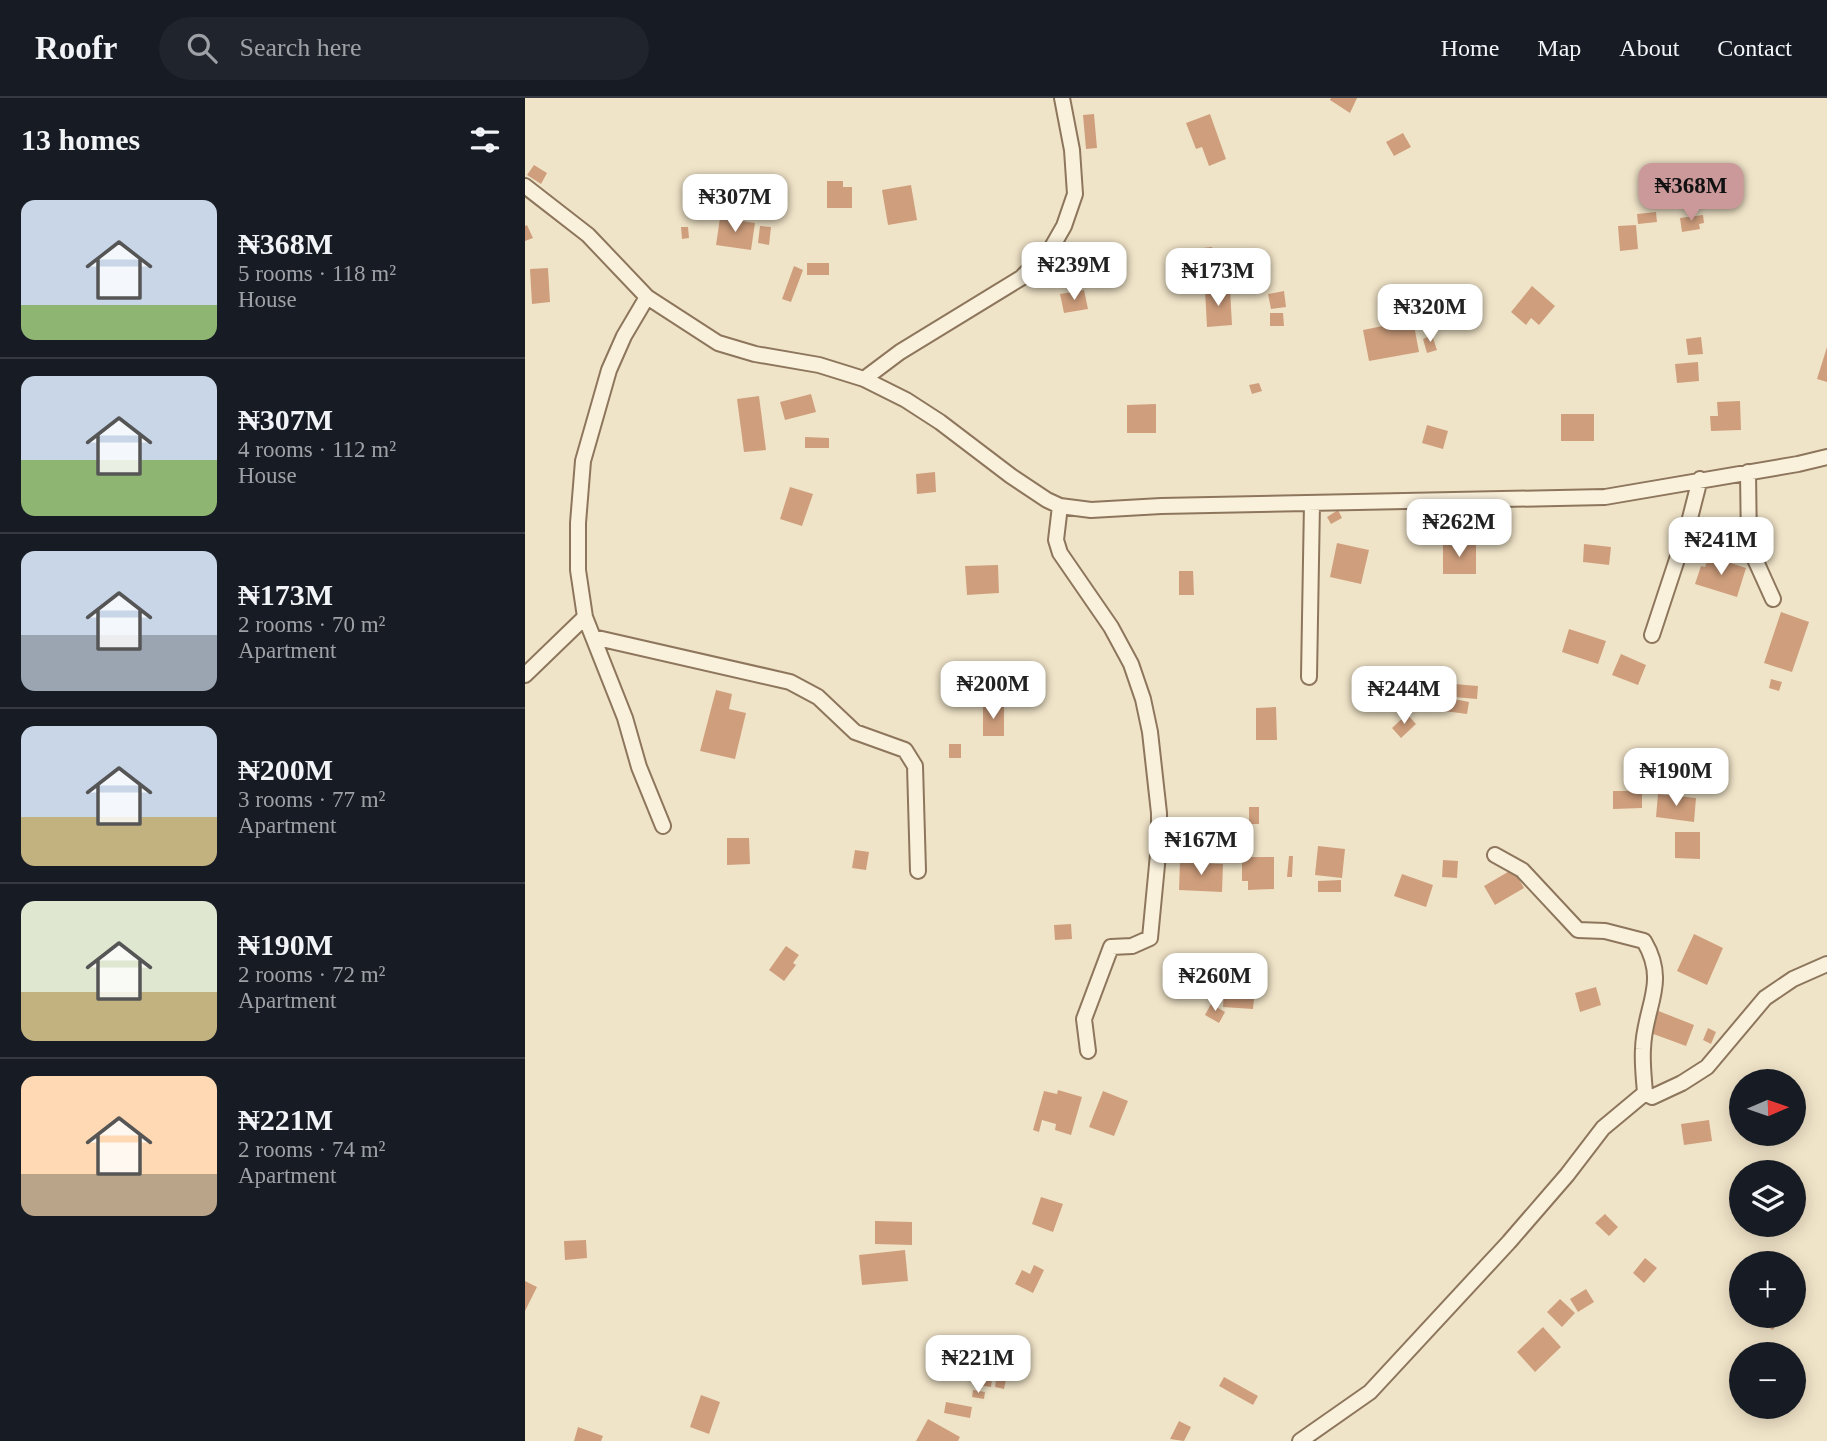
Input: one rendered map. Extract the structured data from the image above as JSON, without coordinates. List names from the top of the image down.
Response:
{
  "north": "right",
  "page": {
    "header": "Roofr",
    "search": "Search here",
    "nav": [
      "Home",
      "Map",
      "About",
      "Contact"
    ],
    "heading": "13 homes",
    "price": [
      "₦368M",
      "₦307M",
      "₦239M",
      "₦173M",
      "₦320M",
      "₦262M",
      "₦241M",
      "₦200M",
      "₦244M",
      "₦190M",
      "₦167M",
      "₦260M",
      "₦221M"
    ],
    "list": [
      {
        "name": "₦368M",
        "note": "5 rooms · 118 m² · House"
      },
      {
        "name": "₦307M",
        "note": "4 rooms · 112 m² · House"
      },
      {
        "name": "₦173M",
        "note": "2 rooms · 70 m² · Apartment"
      },
      {
        "name": "₦200M",
        "note": "3 rooms · 77 m² · Apartment"
      },
      {
        "name": "₦190M",
        "note": "2 rooms · 72 m² · Apartment"
      },
      {
        "name": "₦221M",
        "note": "2 rooms · 74 m² · Apartment"
      }
    ],
    "map_buttons": ["+", "−"]
  }
}
